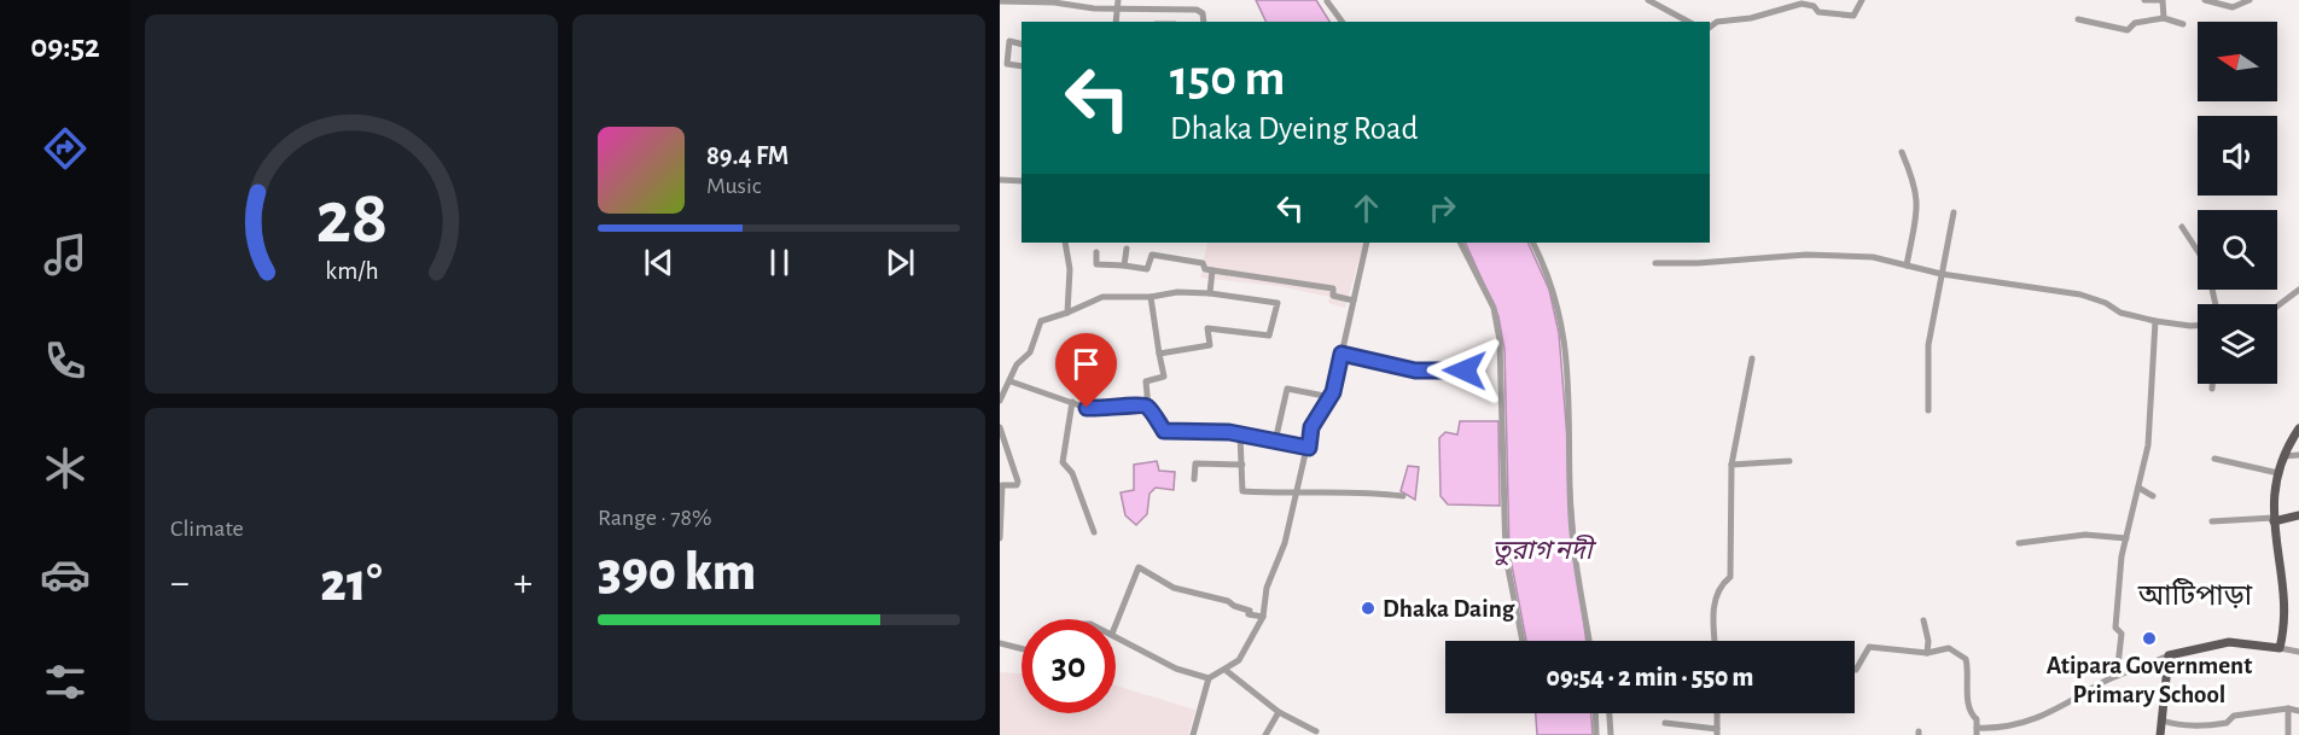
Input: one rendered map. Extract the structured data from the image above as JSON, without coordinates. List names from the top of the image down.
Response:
{
  "districts": ["আটিপাড়া"],
  "water": ["তুরাগ নদী"],
  "places": ["Dhaka Daing", "Atipara Government Primary School"],
  "north": "left",
  "page": {
    "tabs": "09:52",
    "turn": ["150 m", "Dhaka Dyeing Road"],
    "song": ["89.4 FM", "Music"],
    "tile": [
      "Climate",
      ["Range · 78%", "390 km"]
    ],
    "heat": ["−", "21°", "+"],
    "limit": "30",
    "trip": "09:54 · 2 min · 550 m",
    "gauge": ["28", "km/h"]
  }
}
